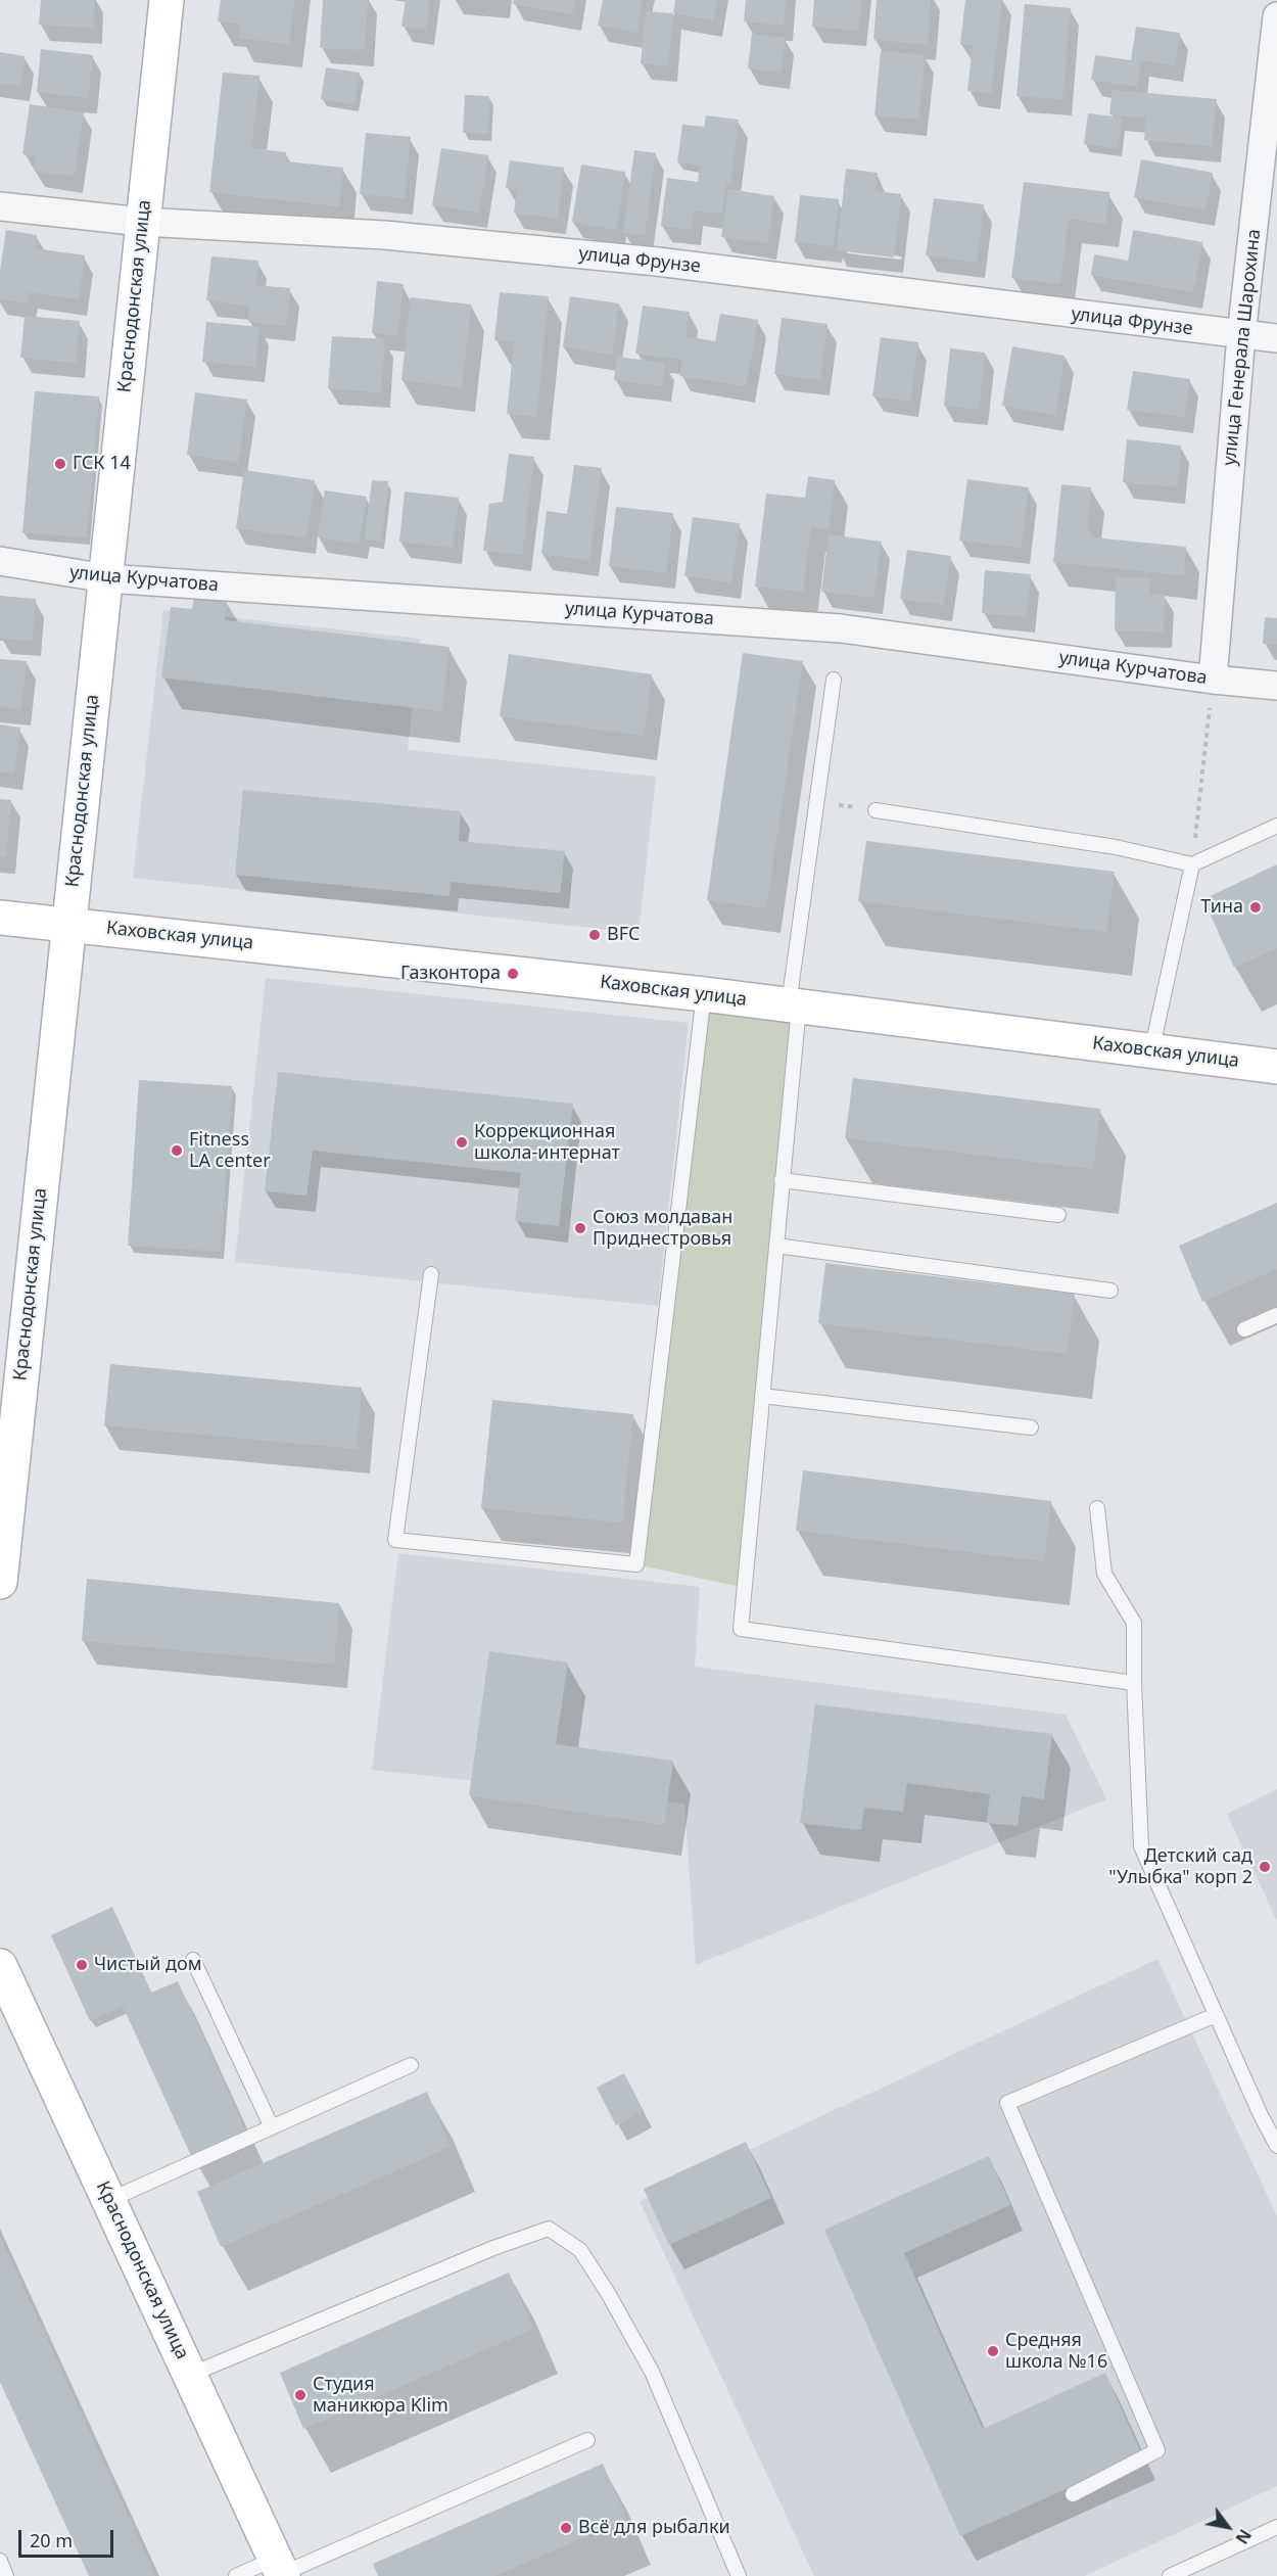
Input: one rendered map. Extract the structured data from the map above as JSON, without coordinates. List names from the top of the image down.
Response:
{
  "streets": {
    "street": [
      "улица Фрунзе",
      "Краснодонская улица",
      "улица Генерала Шарохина",
      "улица Курчатова",
      "Каховская улица"
    ]
  },
  "crossings": [
    ["улица Фрунзе", "Краснодонская улица"],
    ["улица Фрунзе", "улица Генерала Шарохина"],
    ["Краснодонская улица", "улица Курчатова"],
    ["Краснодонская улица", "Каховская улица"],
    ["улица Генерала Шарохина", "улица Курчатова"]
  ],
  "places": [
    "ГСК 14",
    "Тина",
    "BFC",
    "Газконтора",
    "Коррекционная школа-интернат",
    "Fitness LA center",
    "Союз молдаван Приднестровья",
    "Детский сад \"Улыбка\" корп 2",
    "Чистый дом",
    "Средняя школа №16",
    "Студия маникюра Klim",
    "Всё для рыбалки"
  ],
  "scale_bar": "20 m",
  "north": "bottom right"
}
